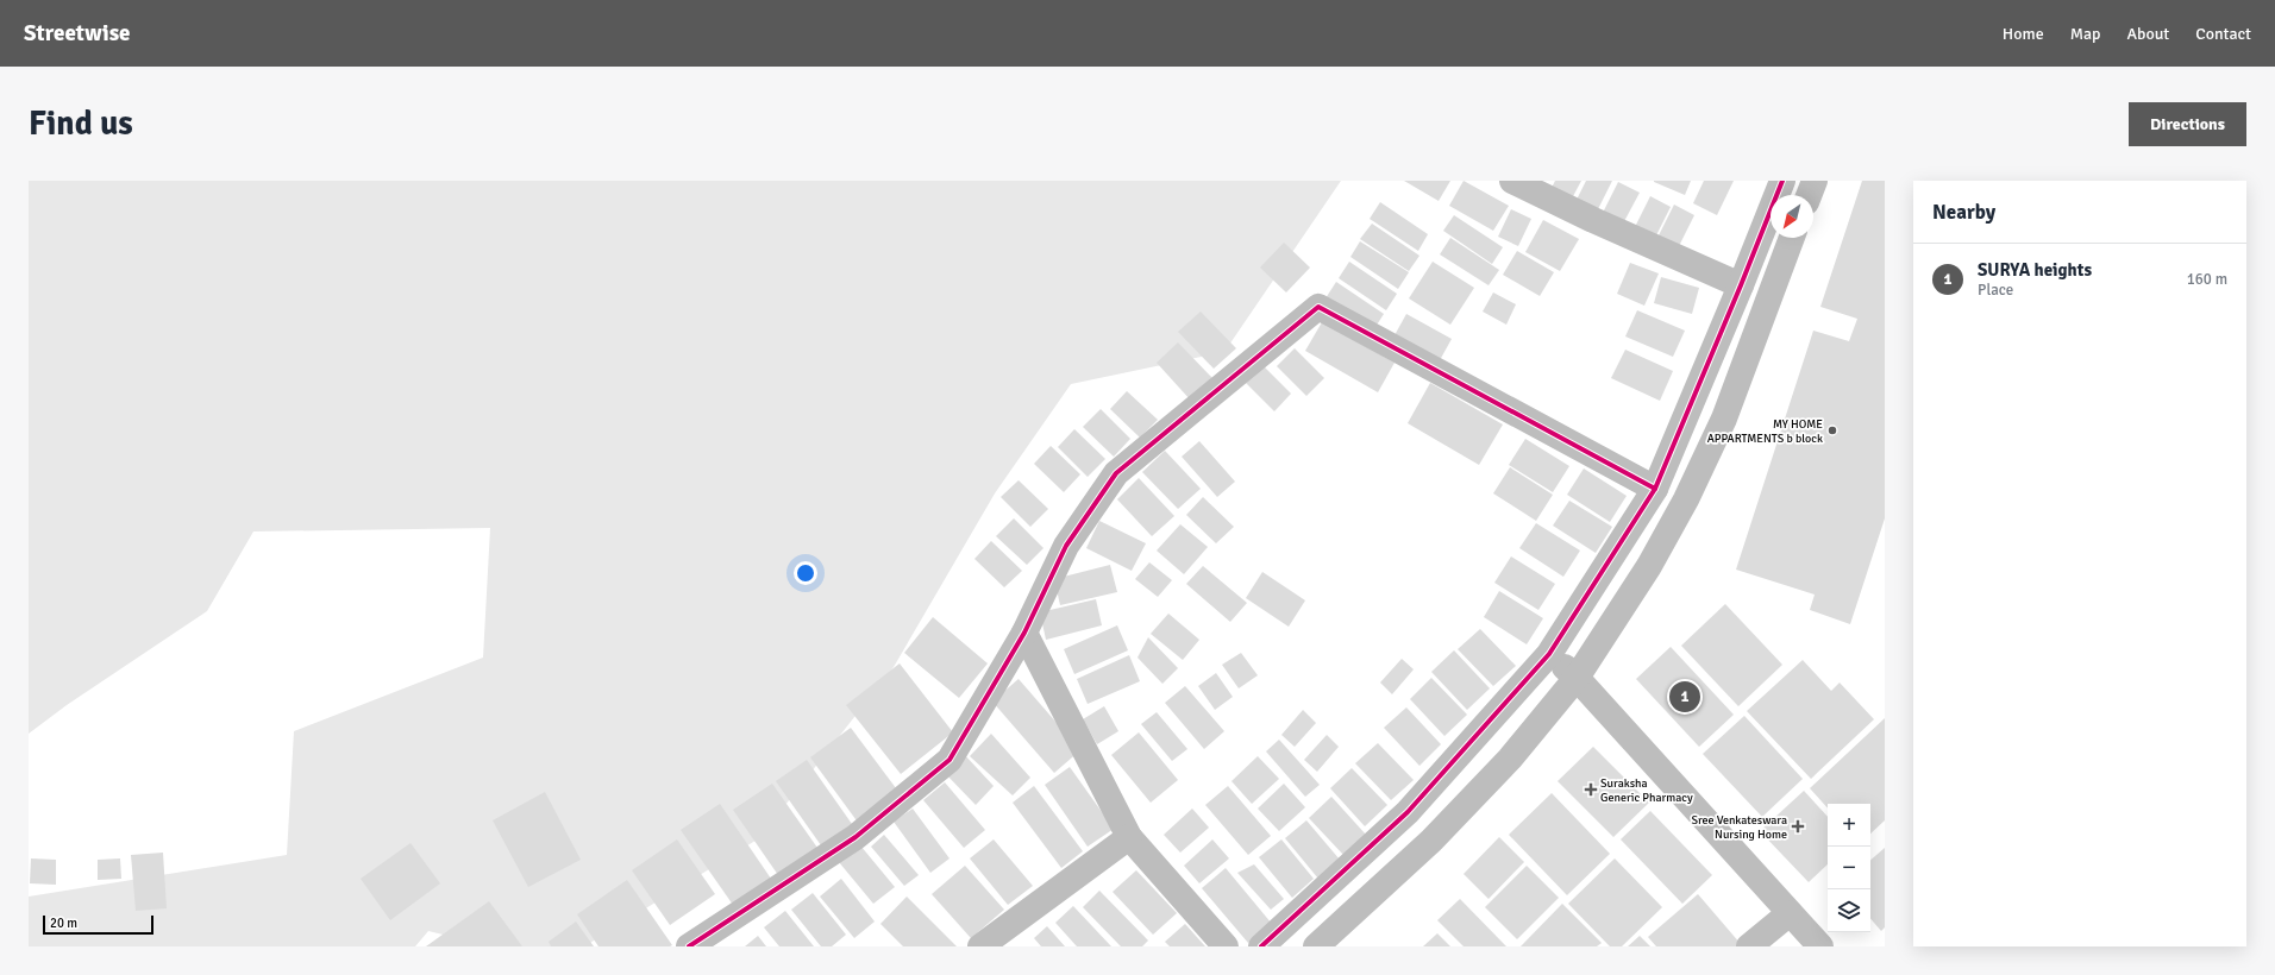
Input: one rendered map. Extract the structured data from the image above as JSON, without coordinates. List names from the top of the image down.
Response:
{
  "places": {
    "other": ["MY HOME APPARTMENTS b block"],
    "health": ["Suraksha Generic Pharmacy", "Sree Venkateswara Nursing Home"]
  },
  "scale_bar": "20 m",
  "north": "bottom left",
  "page": {
    "header": "Streetwise",
    "nav": [
      "Home",
      "Map",
      "About",
      "Contact"
    ],
    "buttons": "Directions",
    "title": "Find us",
    "heading": "Nearby",
    "list": [
      {
        "mark": "1",
        "name": "SURYA heights",
        "note": "Place",
        "value": "160 m"
      }
    ],
    "pins": "1",
    "map_buttons": ["+", "−"],
    "scale": "20 m"
  }
}
